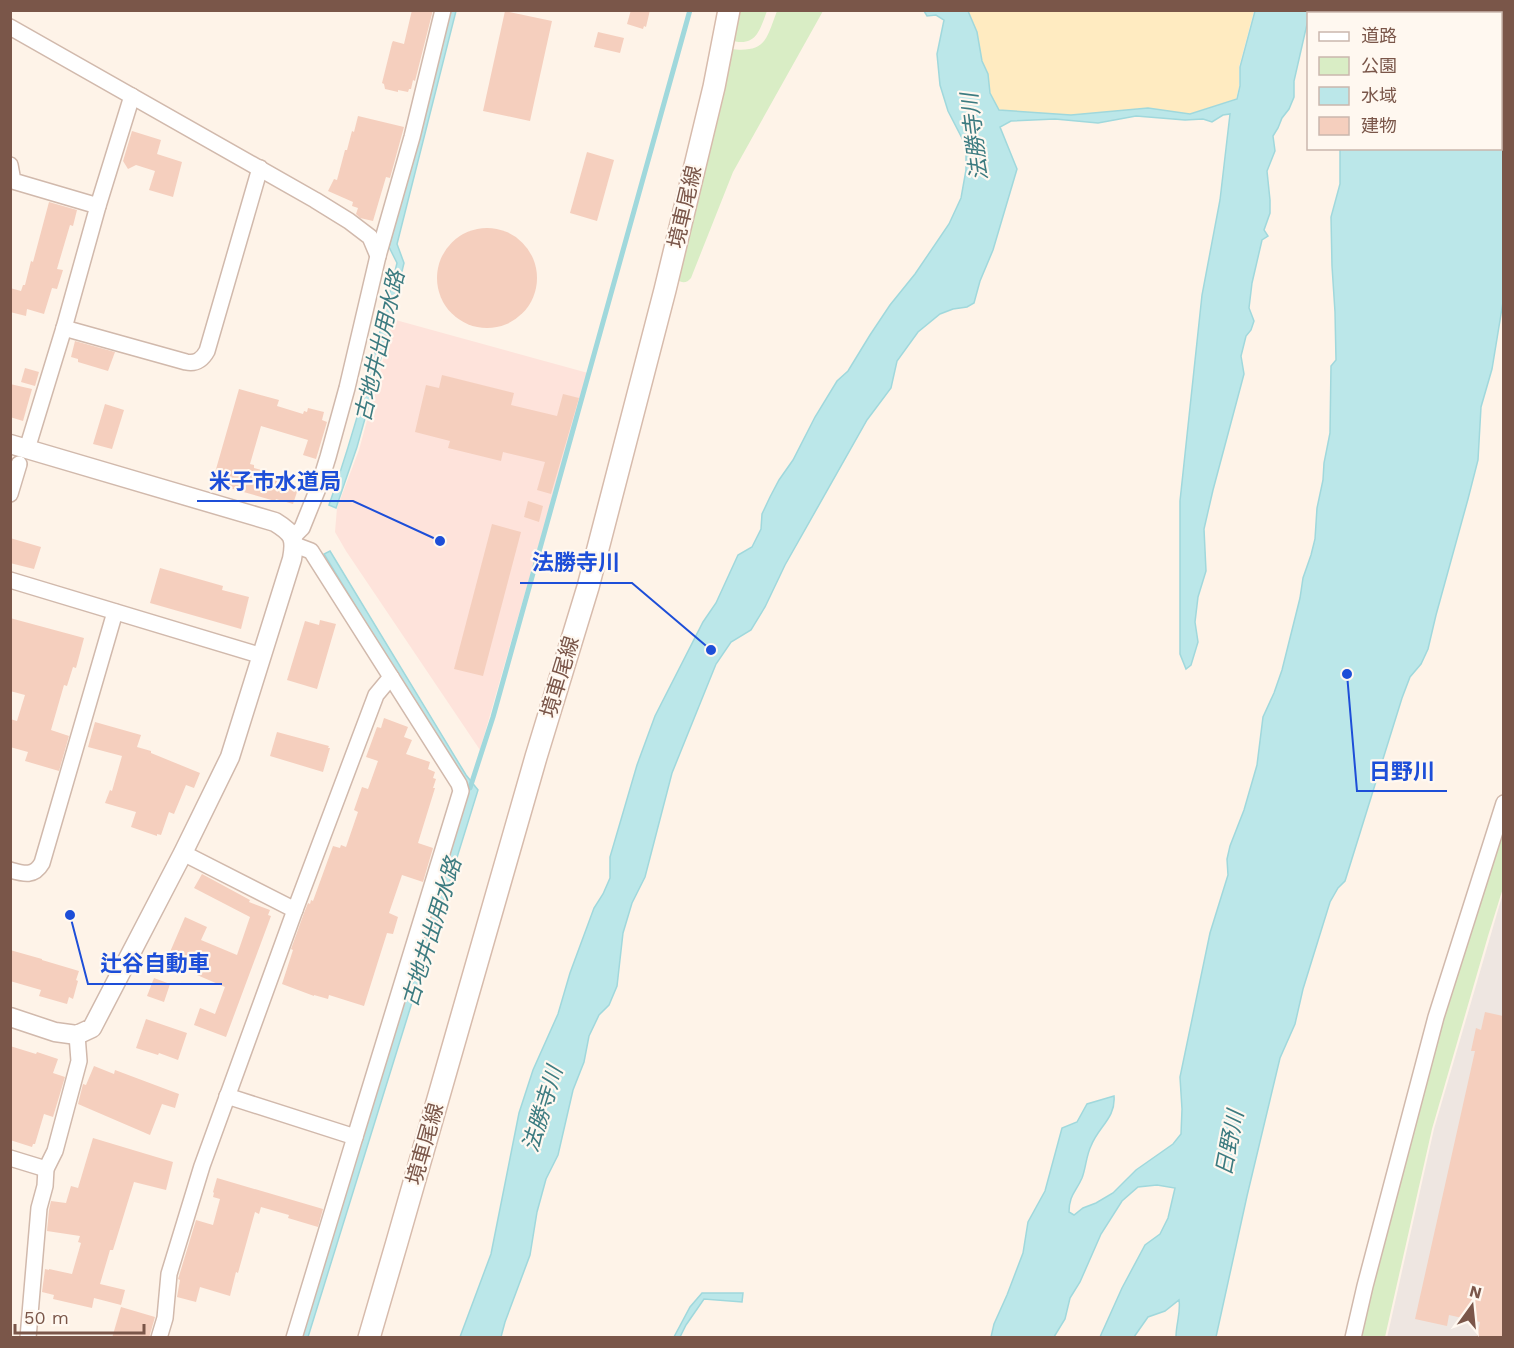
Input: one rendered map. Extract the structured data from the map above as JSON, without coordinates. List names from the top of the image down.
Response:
{
  "streets": {
    "main road": ["境車尾線"]
  },
  "water": ["法勝寺川", "古地井出用水路", "日野川"],
  "places": [
    "米子市水道局",
    "法勝寺川",
    "日野川",
    "辻谷自動車"
  ],
  "legend": [
    "道路",
    "公園",
    "水域",
    "建物"
  ],
  "scale_bar": "50 m",
  "north": "top"
}
